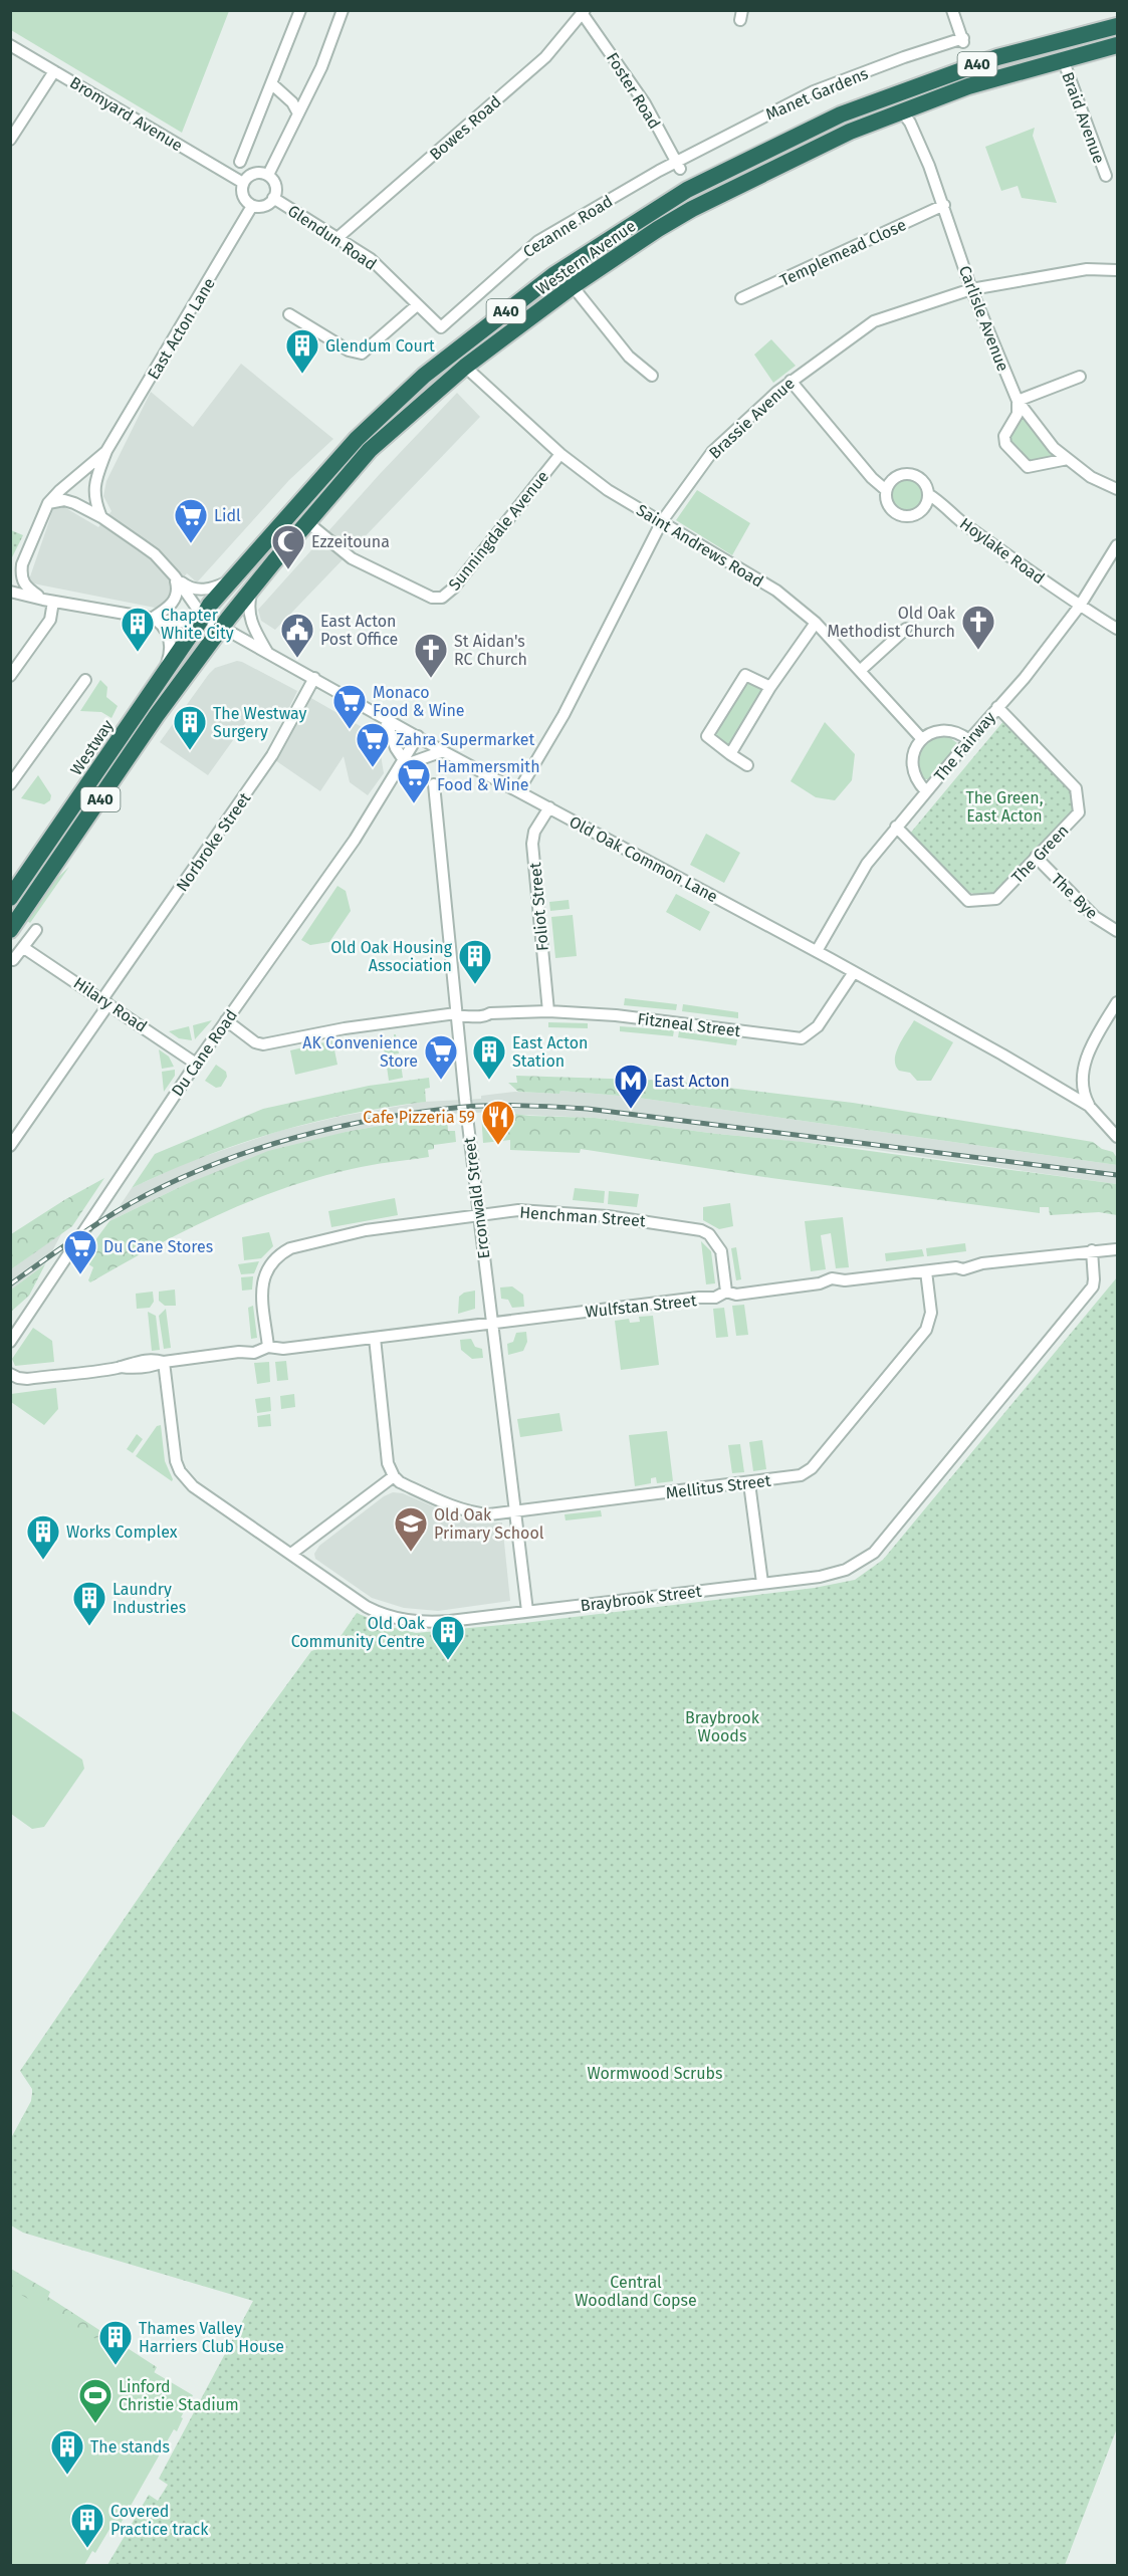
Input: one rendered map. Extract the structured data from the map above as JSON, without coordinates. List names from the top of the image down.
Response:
{
  "streets": {
    "highway": ["A40", "Western Avenue", "Westway"],
    "street": [
      "Foster Road",
      "Manet Gardens",
      "Bromyard Avenue",
      "Braid Avenue",
      "Bowes Road",
      "Cezanne Road",
      "Glendun Road",
      "Templemead Close",
      "Carlisle Avenue",
      "East Acton Lane",
      "Brassie Avenue",
      "Sunningdale Avenue",
      "Saint Andrews Road",
      "Hoylake Road",
      "The Fairway",
      "Norbroke Street",
      "The Green",
      "Old Oak Common Lane",
      "The Bye",
      "Foliot Street",
      "Hilary Road",
      "Fitzneal Street",
      "Du Cane Road",
      "Erconwald Street",
      "Henchman Street",
      "Wulfstan Street",
      "Mellitus Street",
      "Braybrook Street"
    ]
  },
  "crossings": [
    ["Foster Road", "Manet Gardens"],
    ["Foster Road", "Bowes Road"],
    ["Foster Road", "Cezanne Road"],
    ["Manet Gardens", "Cezanne Road"],
    ["Bromyard Avenue", "Glendun Road"],
    ["Bromyard Avenue", "East Acton Lane"],
    ["Braid Avenue", "Western Avenue"],
    ["Bowes Road", "Glendun Road"],
    ["Cezanne Road", "Glendun Road"],
    ["Glendun Road", "East Acton Lane"],
    ["Templemead Close", "Carlisle Avenue"],
    ["Western Avenue", "Carlisle Avenue"],
    ["Western Avenue", "Sunningdale Avenue"],
    ["Western Avenue", "Saint Andrews Road"],
    ["Western Avenue", "Westway"],
    ["Western Avenue", "Old Oak Common Lane"],
    ["Carlisle Avenue", "Brassie Avenue"],
    ["East Acton Lane", "Old Oak Common Lane"],
    ["Brassie Avenue", "Saint Andrews Road"],
    ["Brassie Avenue", "Old Oak Common Lane"],
    ["Sunningdale Avenue", "Saint Andrews Road"],
    ["Hoylake Road", "The Fairway"],
    ["The Fairway", "The Green"],
    ["The Fairway", "Old Oak Common Lane"],
    ["Westway", "Old Oak Common Lane"],
    ["Norbroke Street", "Old Oak Common Lane"],
    ["Norbroke Street", "Hilary Road"],
    ["The Green", "The Bye"],
    ["Old Oak Common Lane", "Foliot Street"],
    ["Old Oak Common Lane", "Fitzneal Street"],
    ["Old Oak Common Lane", "Du Cane Road"],
    ["Foliot Street", "Fitzneal Street"],
    ["Hilary Road", "Du Cane Road"],
    ["Fitzneal Street", "Erconwald Street"],
    ["Erconwald Street", "Henchman Street"],
    ["Erconwald Street", "Wulfstan Street"],
    ["Erconwald Street", "Mellitus Street"],
    ["Erconwald Street", "Braybrook Street"],
    ["Henchman Street", "Wulfstan Street"],
    ["Wulfstan Street", "Mellitus Street"],
    ["Wulfstan Street", "Braybrook Street"]
  ],
  "parks": [
    "The Green, East Acton",
    "Braybrook Woods",
    "Wormwood Scrubs",
    "Central Woodland Copse"
  ],
  "places": {
    "building": [
      "Glendum Court",
      "Chapter White City",
      "The Westway Surgery",
      "Old Oak Housing Association",
      "East Acton Station",
      "Works Complex",
      "Laundry Industries",
      "Old Oak Community Centre",
      "Thames Valley Harriers Club House",
      "The stands",
      "Covered Practice track"
    ],
    "supermarket": [
      "Lidl",
      "Monaco Food & Wine",
      "Zahra Supermarket",
      "Hammersmith Food & Wine",
      "AK Convenience Store",
      "Du Cane Stores"
    ],
    "mosque": ["Ezzeitouna"],
    "church": ["Old Oak Methodist Church", "St Aidan's RC Church"],
    "public building": ["East Acton Post Office"],
    "metro station": ["East Acton"],
    "restaurant": ["Cafe Pizzeria 59"],
    "school or university": ["Old Oak Primary School"],
    "sports": ["Linford Christie Stadium"]
  }
}
